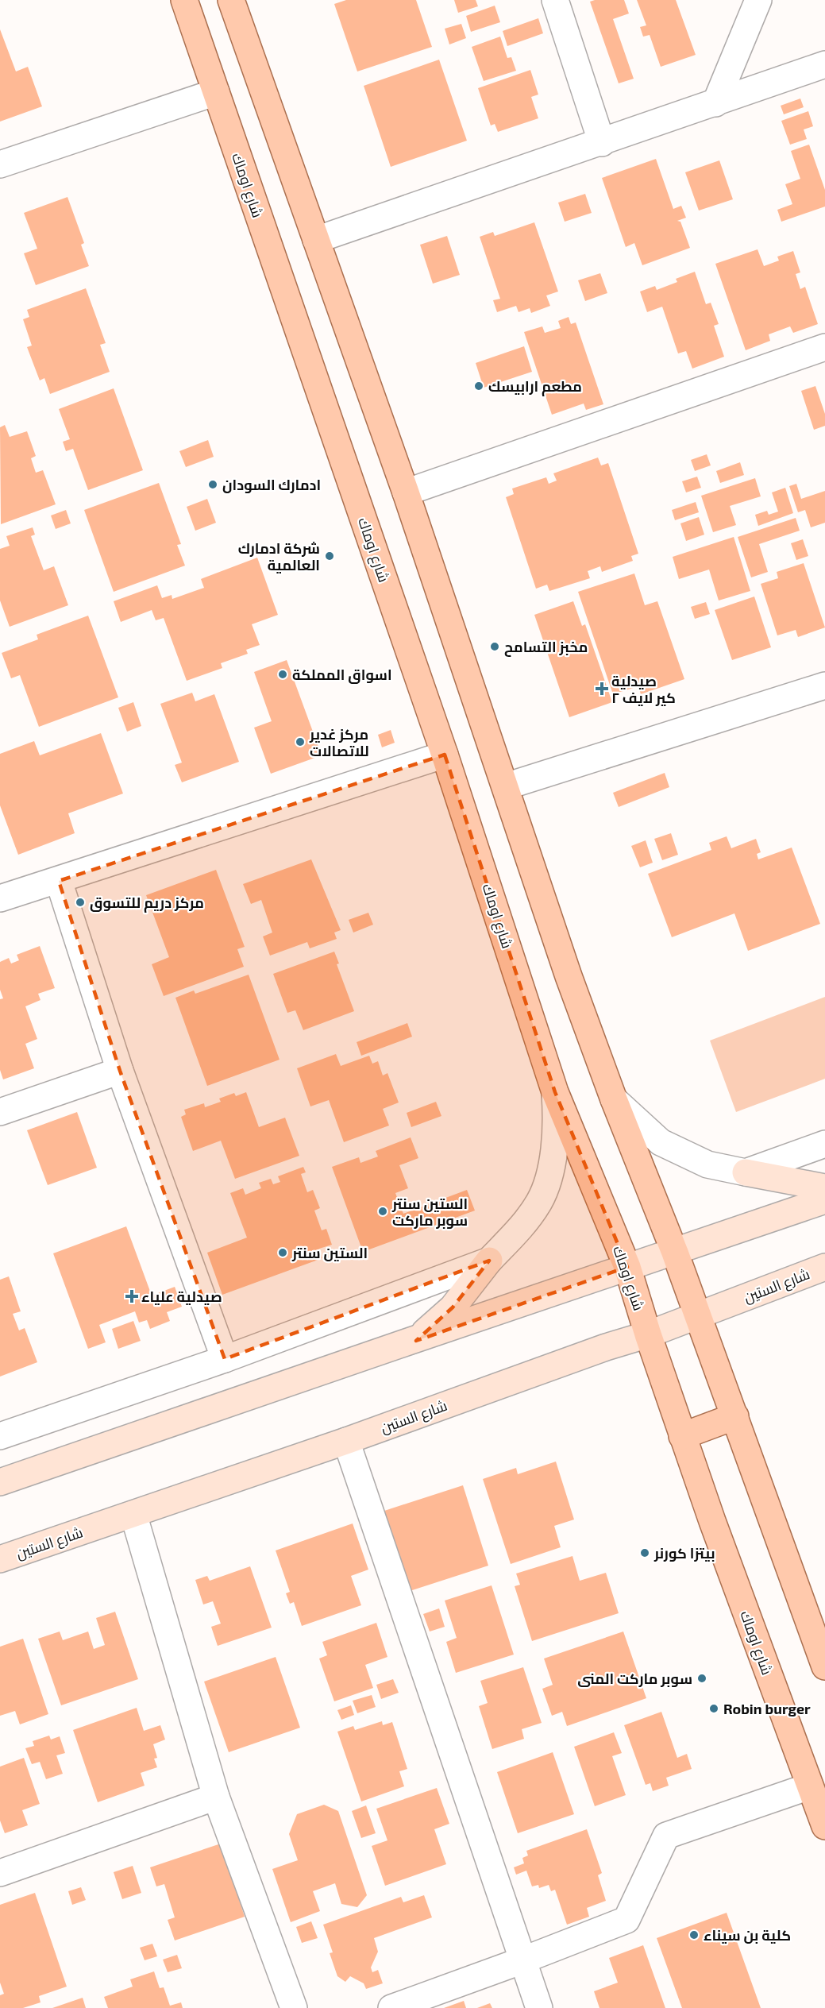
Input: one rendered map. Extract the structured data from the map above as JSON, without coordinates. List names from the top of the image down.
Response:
{
  "streets": {
    "main road": ["شارع اوماك", "شارع الستين"]
  },
  "crossings": [
    ["شارع اوماك", "شارع الستين"]
  ],
  "places": {
    "other": [
      "مطعم ارابيسك",
      "ادمارك السودان",
      "شركة ادمارك العالمية",
      "مخبز التسامح",
      "اسواق المملكة",
      "مركز غدير للاتصالات",
      "مركز دريم للتسوق",
      "الستين سنتر سوبر ماركت",
      "الستين سنتر",
      "بيتزا كورنر",
      "سوبر ماركت المنى",
      "Robin burger",
      "كلية بن سيناء"
    ],
    "health": ["صيدلية كير لايف ٢", "صيدلية علياء"]
  }
}
